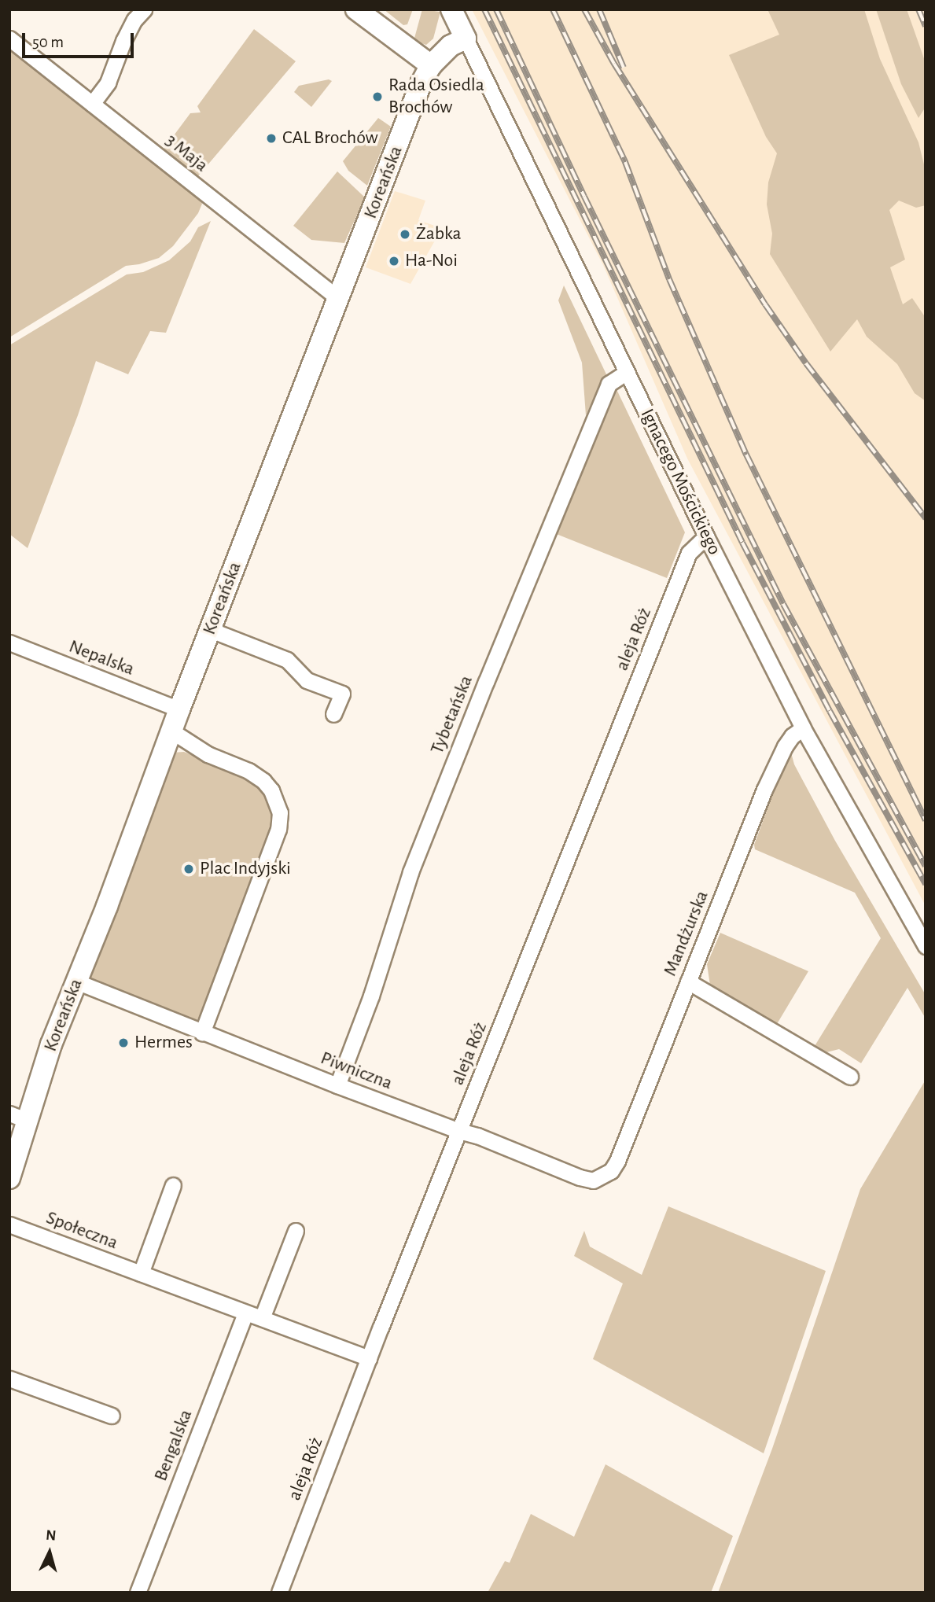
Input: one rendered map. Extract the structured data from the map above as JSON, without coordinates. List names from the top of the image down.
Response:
{
  "streets": {
    "street": [
      "3 Maja",
      "Koreańska",
      "Ignacego Mościckiego",
      "aleja Róż",
      "Nepalska",
      "Tybetańska",
      "Mandżurska",
      "Piwniczna",
      "Społeczna",
      "Bengalska"
    ]
  },
  "crossings": [
    ["3 Maja", "Koreańska"],
    ["Koreańska", "Ignacego Mościckiego"],
    ["Koreańska", "Nepalska"],
    ["Koreańska", "Piwniczna"],
    ["Ignacego Mościckiego", "aleja Róż"],
    ["Ignacego Mościckiego", "Tybetańska"],
    ["Ignacego Mościckiego", "Mandżurska"],
    ["aleja Róż", "Piwniczna"],
    ["aleja Róż", "Społeczna"],
    ["Tybetańska", "Piwniczna"],
    ["Mandżurska", "Piwniczna"],
    ["Społeczna", "Bengalska"]
  ],
  "places": [
    "Rada Osiedla Brochów",
    "CAL Brochów",
    "Żabka",
    "Ha-Noi",
    "Plac Indyjski",
    "Hermes"
  ],
  "scale_bar": "50 m",
  "north": "top"
}
